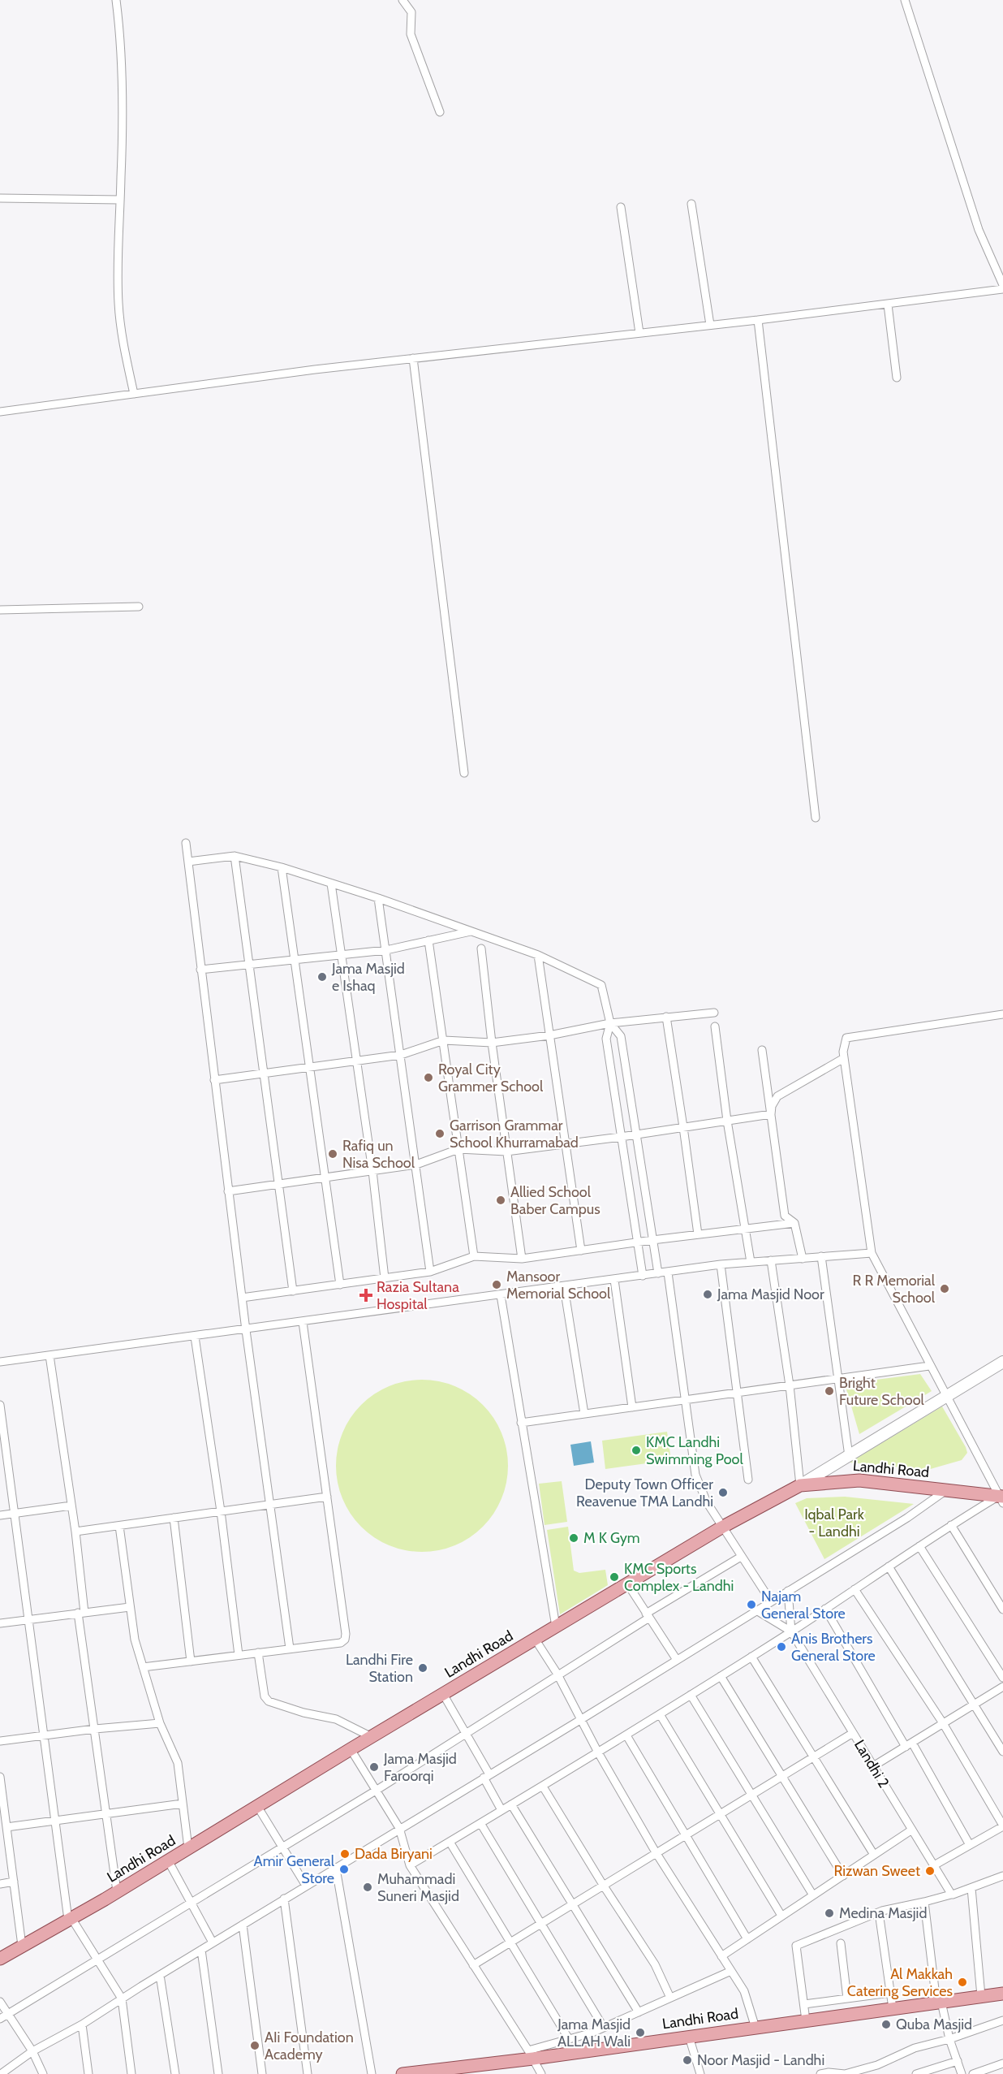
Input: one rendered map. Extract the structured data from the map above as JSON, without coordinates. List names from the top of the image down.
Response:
{
  "streets": {
    "main road": ["Landhi Road"],
    "street": ["Landhi 2"]
  },
  "parks": ["Iqbal Park - Landhi"],
  "places": {
    "other": [
      "Jama Masjid e Ishaq",
      "Royal City Grammer School",
      "Garrison Grammar School Khurramabad",
      "Rafiq un Nisa School",
      "Allied School Baber Campus",
      "Mansoor Memorial School",
      "R R Memorial School",
      "Jama Masjid Noor",
      "Bright Future School",
      "KMC Landhi Swimming Pool",
      "Deputy Town Officer Reavenue TMA Landhi",
      "M K Gym",
      "KMC Sports Complex - Landhi",
      "Najam General Store",
      "Anis Brothers General Store",
      "Landhi Fire Station",
      "Jama Masjid Faroorqi",
      "Dada Biryani",
      "Amir General Store",
      "Rizwan Sweet",
      "Muhammadi Suneri Masjid",
      "Medina Masjid",
      "Al Makkah Catering Services",
      "Quba Masjid",
      "Jama Masjid ALLAH Wali",
      "AIi Foundation Academy",
      "Noor Masjid - Landhi"
    ],
    "health": ["Razia Sultana Hospital"]
  }
}
